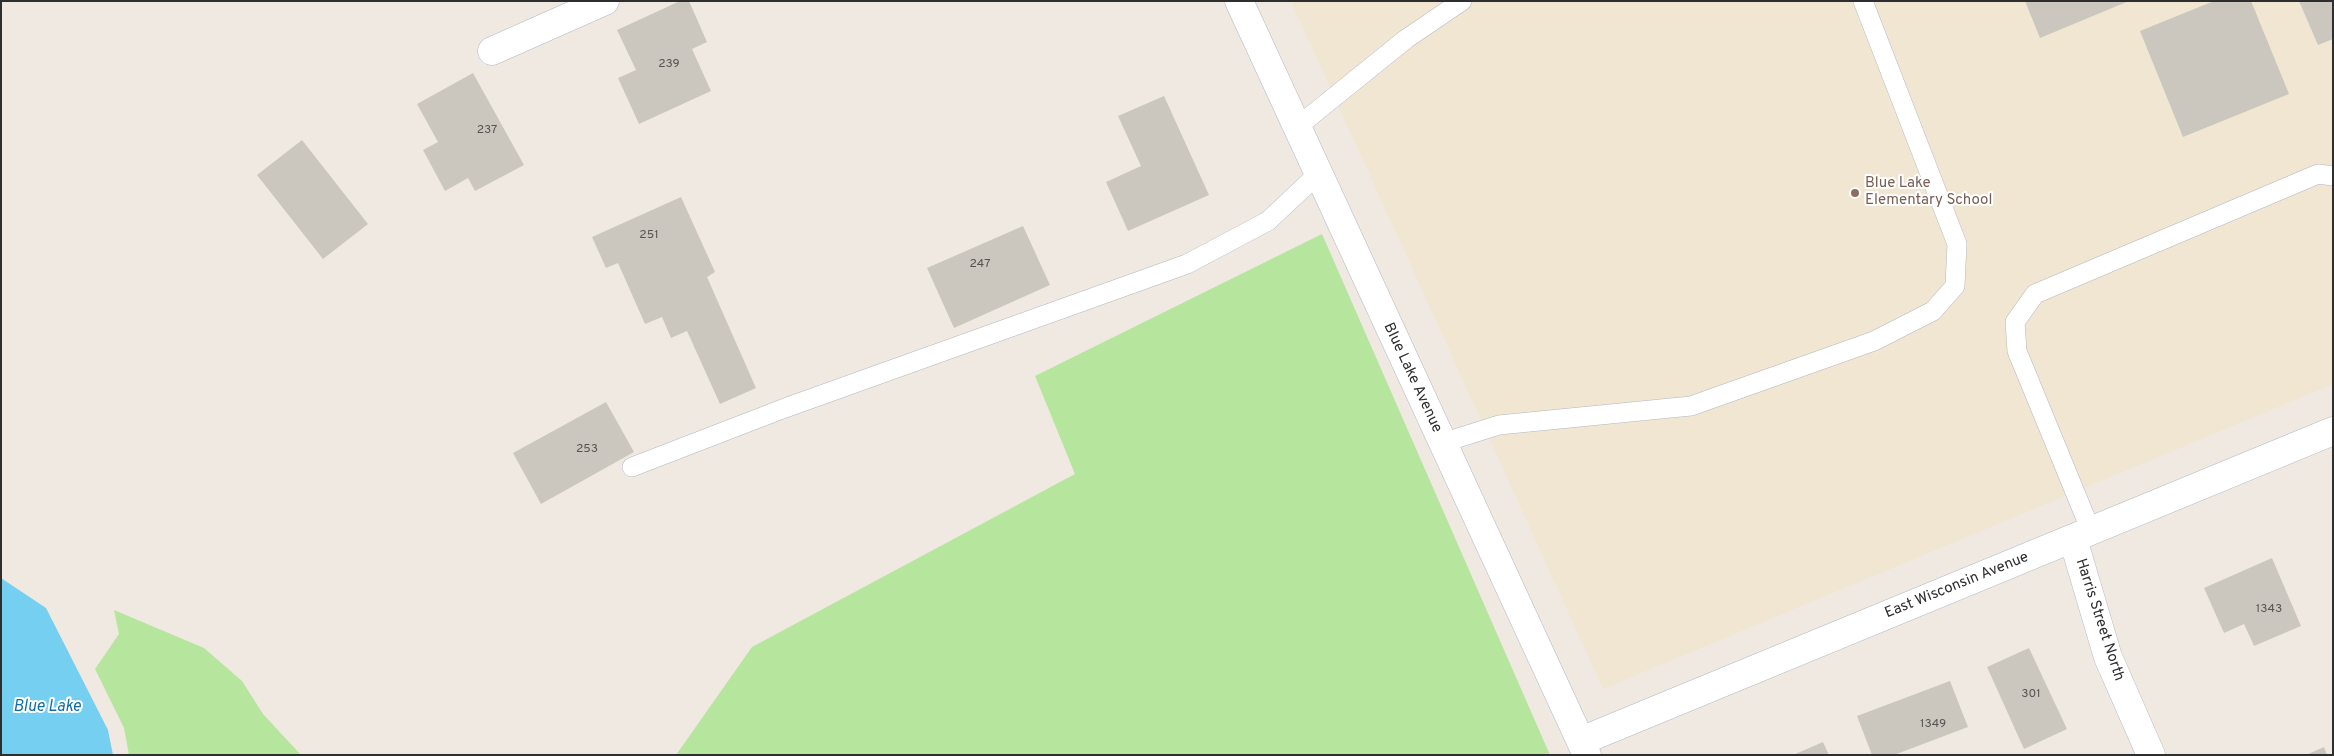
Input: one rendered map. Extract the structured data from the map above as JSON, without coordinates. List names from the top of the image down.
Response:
{
  "streets": {
    "street": ["Blue Lake Avenue", "East Wisconsin Avenue", "Harris Street North"]
  },
  "crossings": [
    ["Blue Lake Avenue", "East Wisconsin Avenue"],
    ["East Wisconsin Avenue", "Harris Street North"]
  ],
  "water": ["Blue Lake"],
  "places": ["Blue Lake Elementary School"],
  "house_numbers": [
    "239",
    "237",
    "251",
    "247",
    "253",
    "1343",
    "301",
    "1349"
  ]
}
